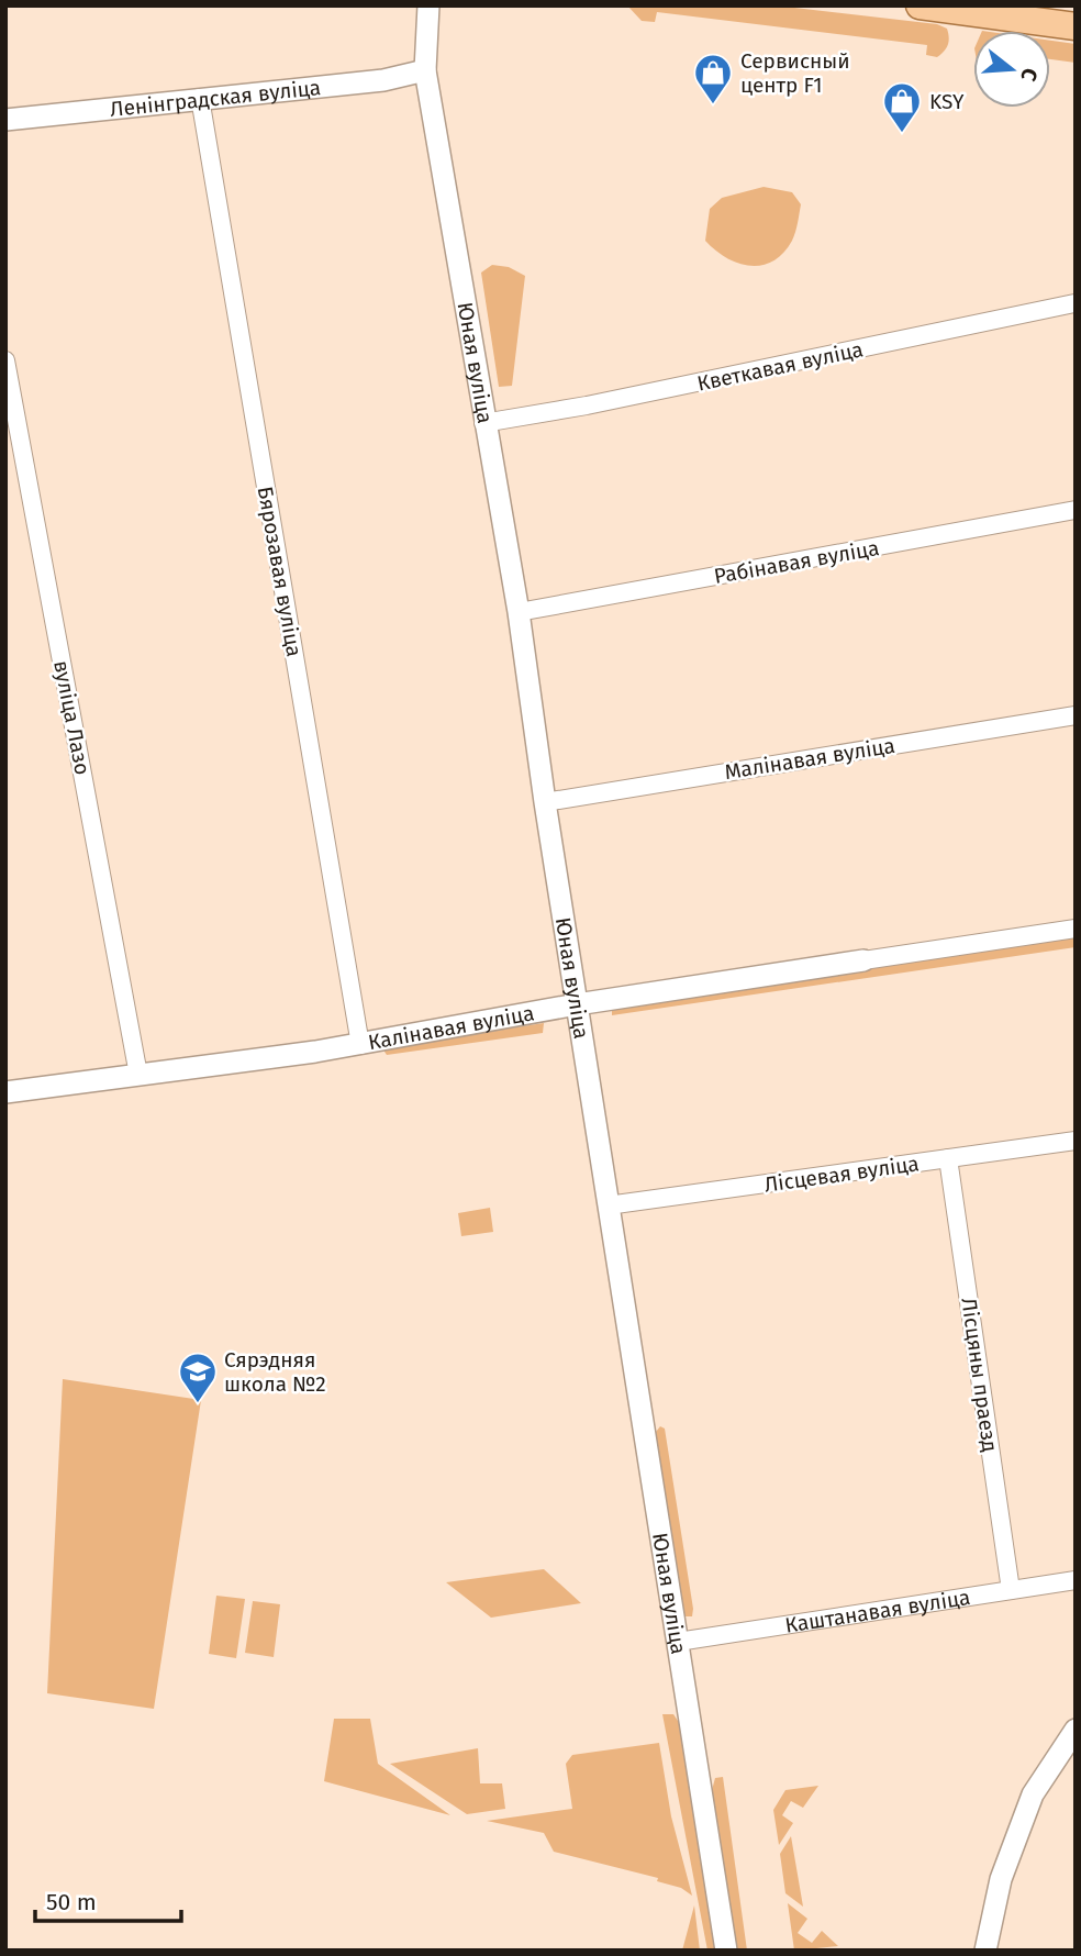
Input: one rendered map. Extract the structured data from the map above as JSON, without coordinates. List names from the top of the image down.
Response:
{
  "streets": {
    "street": [
      "Ленінградская вуліца",
      "Юная вуліца",
      "Кветкавая вуліца",
      "Рабінавая вуліца",
      "Бярозавая вуліца",
      "вуліца Лазо",
      "Малінавая вуліца",
      "Калінавая вуліца",
      "Лісцевая вуліца",
      "Лісцяны праезд",
      "Каштанавая вуліца"
    ]
  },
  "crossings": [
    ["Ленінградская вуліца", "Юная вуліца"],
    ["Ленінградская вуліца", "Бярозавая вуліца"],
    ["Юная вуліца", "Кветкавая вуліца"],
    ["Юная вуліца", "Рабінавая вуліца"],
    ["Юная вуліца", "Малінавая вуліца"],
    ["Юная вуліца", "Калінавая вуліца"],
    ["Юная вуліца", "Лісцевая вуліца"],
    ["Юная вуліца", "Каштанавая вуліца"],
    ["Бярозавая вуліца", "Калінавая вуліца"],
    ["вуліца Лазо", "Калінавая вуліца"],
    ["Лісцевая вуліца", "Лісцяны праезд"],
    ["Лісцяны праезд", "Каштанавая вуліца"]
  ],
  "places": {
    "shop": ["Сервисный центр F1", "KSY"],
    "school or university": ["Сярэдняя школа №2"]
  },
  "scale_bar": "50 m",
  "north": "right"
}
